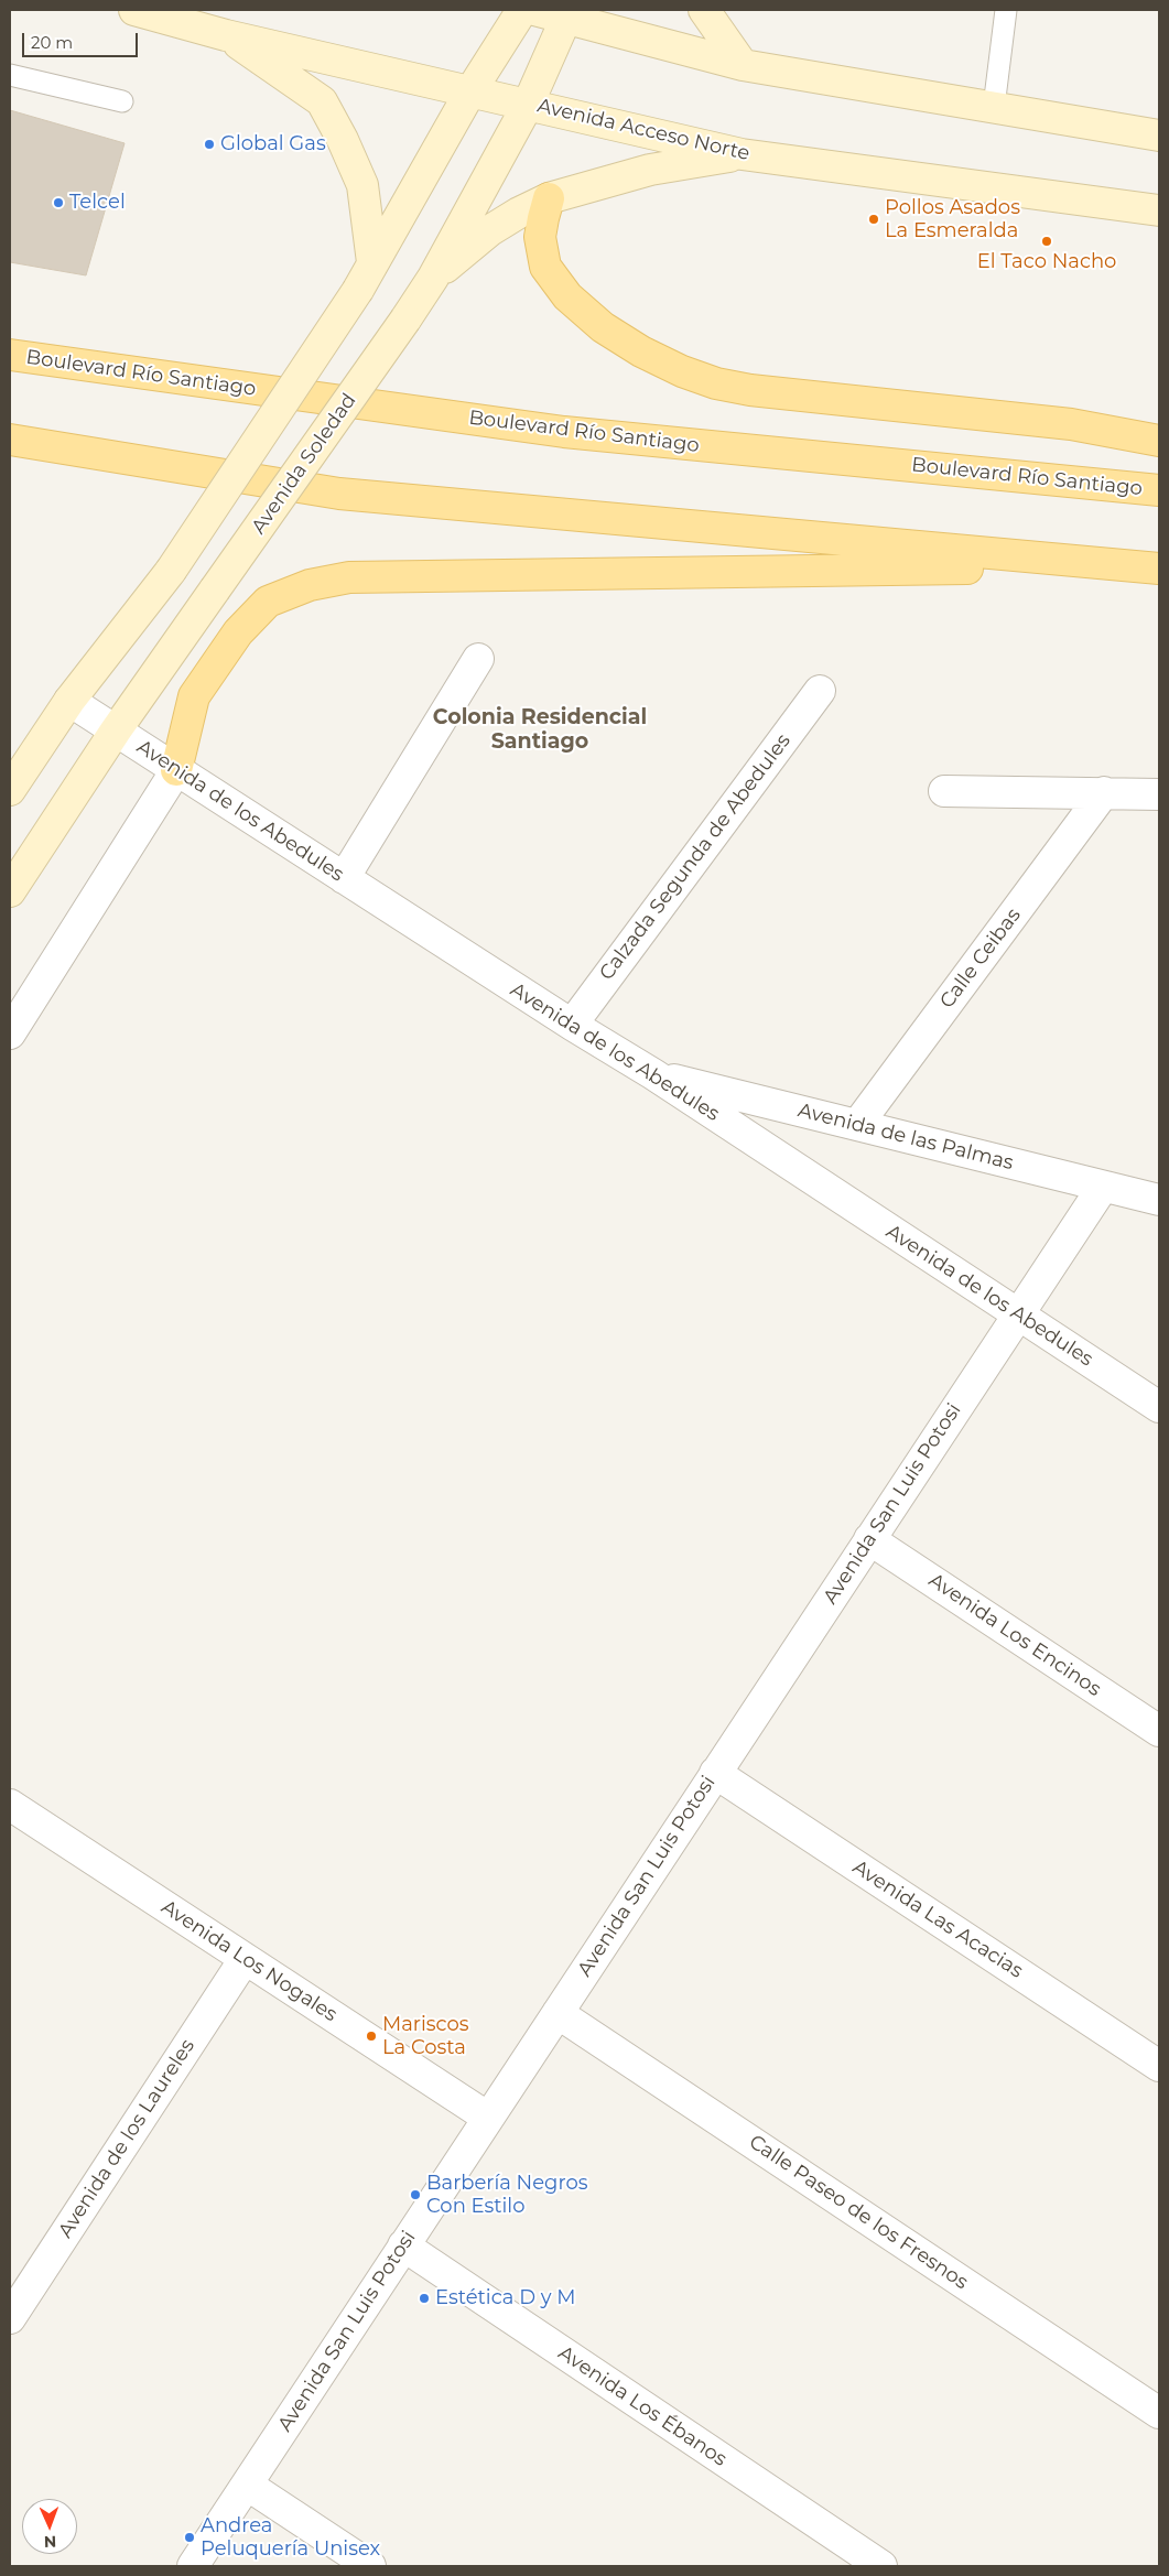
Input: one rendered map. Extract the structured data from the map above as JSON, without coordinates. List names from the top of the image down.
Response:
{
  "streets": {
    "main road": ["Avenida Acceso Norte", "Boulevard Río Santiago", "Avenida Soledad"],
    "street": [
      "Avenida de los Abedules",
      "Calzada Segunda de Abedules",
      "Calle Ceibas",
      "Avenida de las Palmas",
      "Avenida San Luis Potosi",
      "Avenida Los Encinos",
      "Avenida Las Acacias",
      "Avenida Los Nogales",
      "Avenida de los Laureles",
      "Calle Paseo de los Fresnos",
      "Avenida Los Ébanos"
    ]
  },
  "crossings": [
    ["Avenida Acceso Norte", "Avenida Soledad"],
    ["Avenida Soledad", "Avenida de los Abedules"],
    ["Avenida de los Abedules", "Calzada Segunda de Abedules"],
    ["Avenida de los Abedules", "Avenida de las Palmas"],
    ["Avenida de los Abedules", "Avenida San Luis Potosi"],
    ["Calle Ceibas", "Avenida de las Palmas"],
    ["Avenida de las Palmas", "Avenida San Luis Potosi"],
    ["Avenida San Luis Potosi", "Avenida Los Encinos"],
    ["Avenida San Luis Potosi", "Avenida Las Acacias"],
    ["Avenida San Luis Potosi", "Avenida Los Nogales"],
    ["Avenida San Luis Potosi", "Calle Paseo de los Fresnos"],
    ["Avenida San Luis Potosi", "Avenida Los Ébanos"],
    ["Avenida Los Nogales", "Avenida de los Laureles"]
  ],
  "districts": ["Colonia Residencial Santiago"],
  "places": [
    "Global Gas",
    "Telcel",
    "Pollos Asados La Esmeralda",
    "El Taco Nacho",
    "Mariscos La Costa",
    "Barbería Negros Con Estilo",
    "Estética D y M",
    "Andrea Peluquería Unisex"
  ],
  "scale_bar": "20 m",
  "north": "bottom"
}
